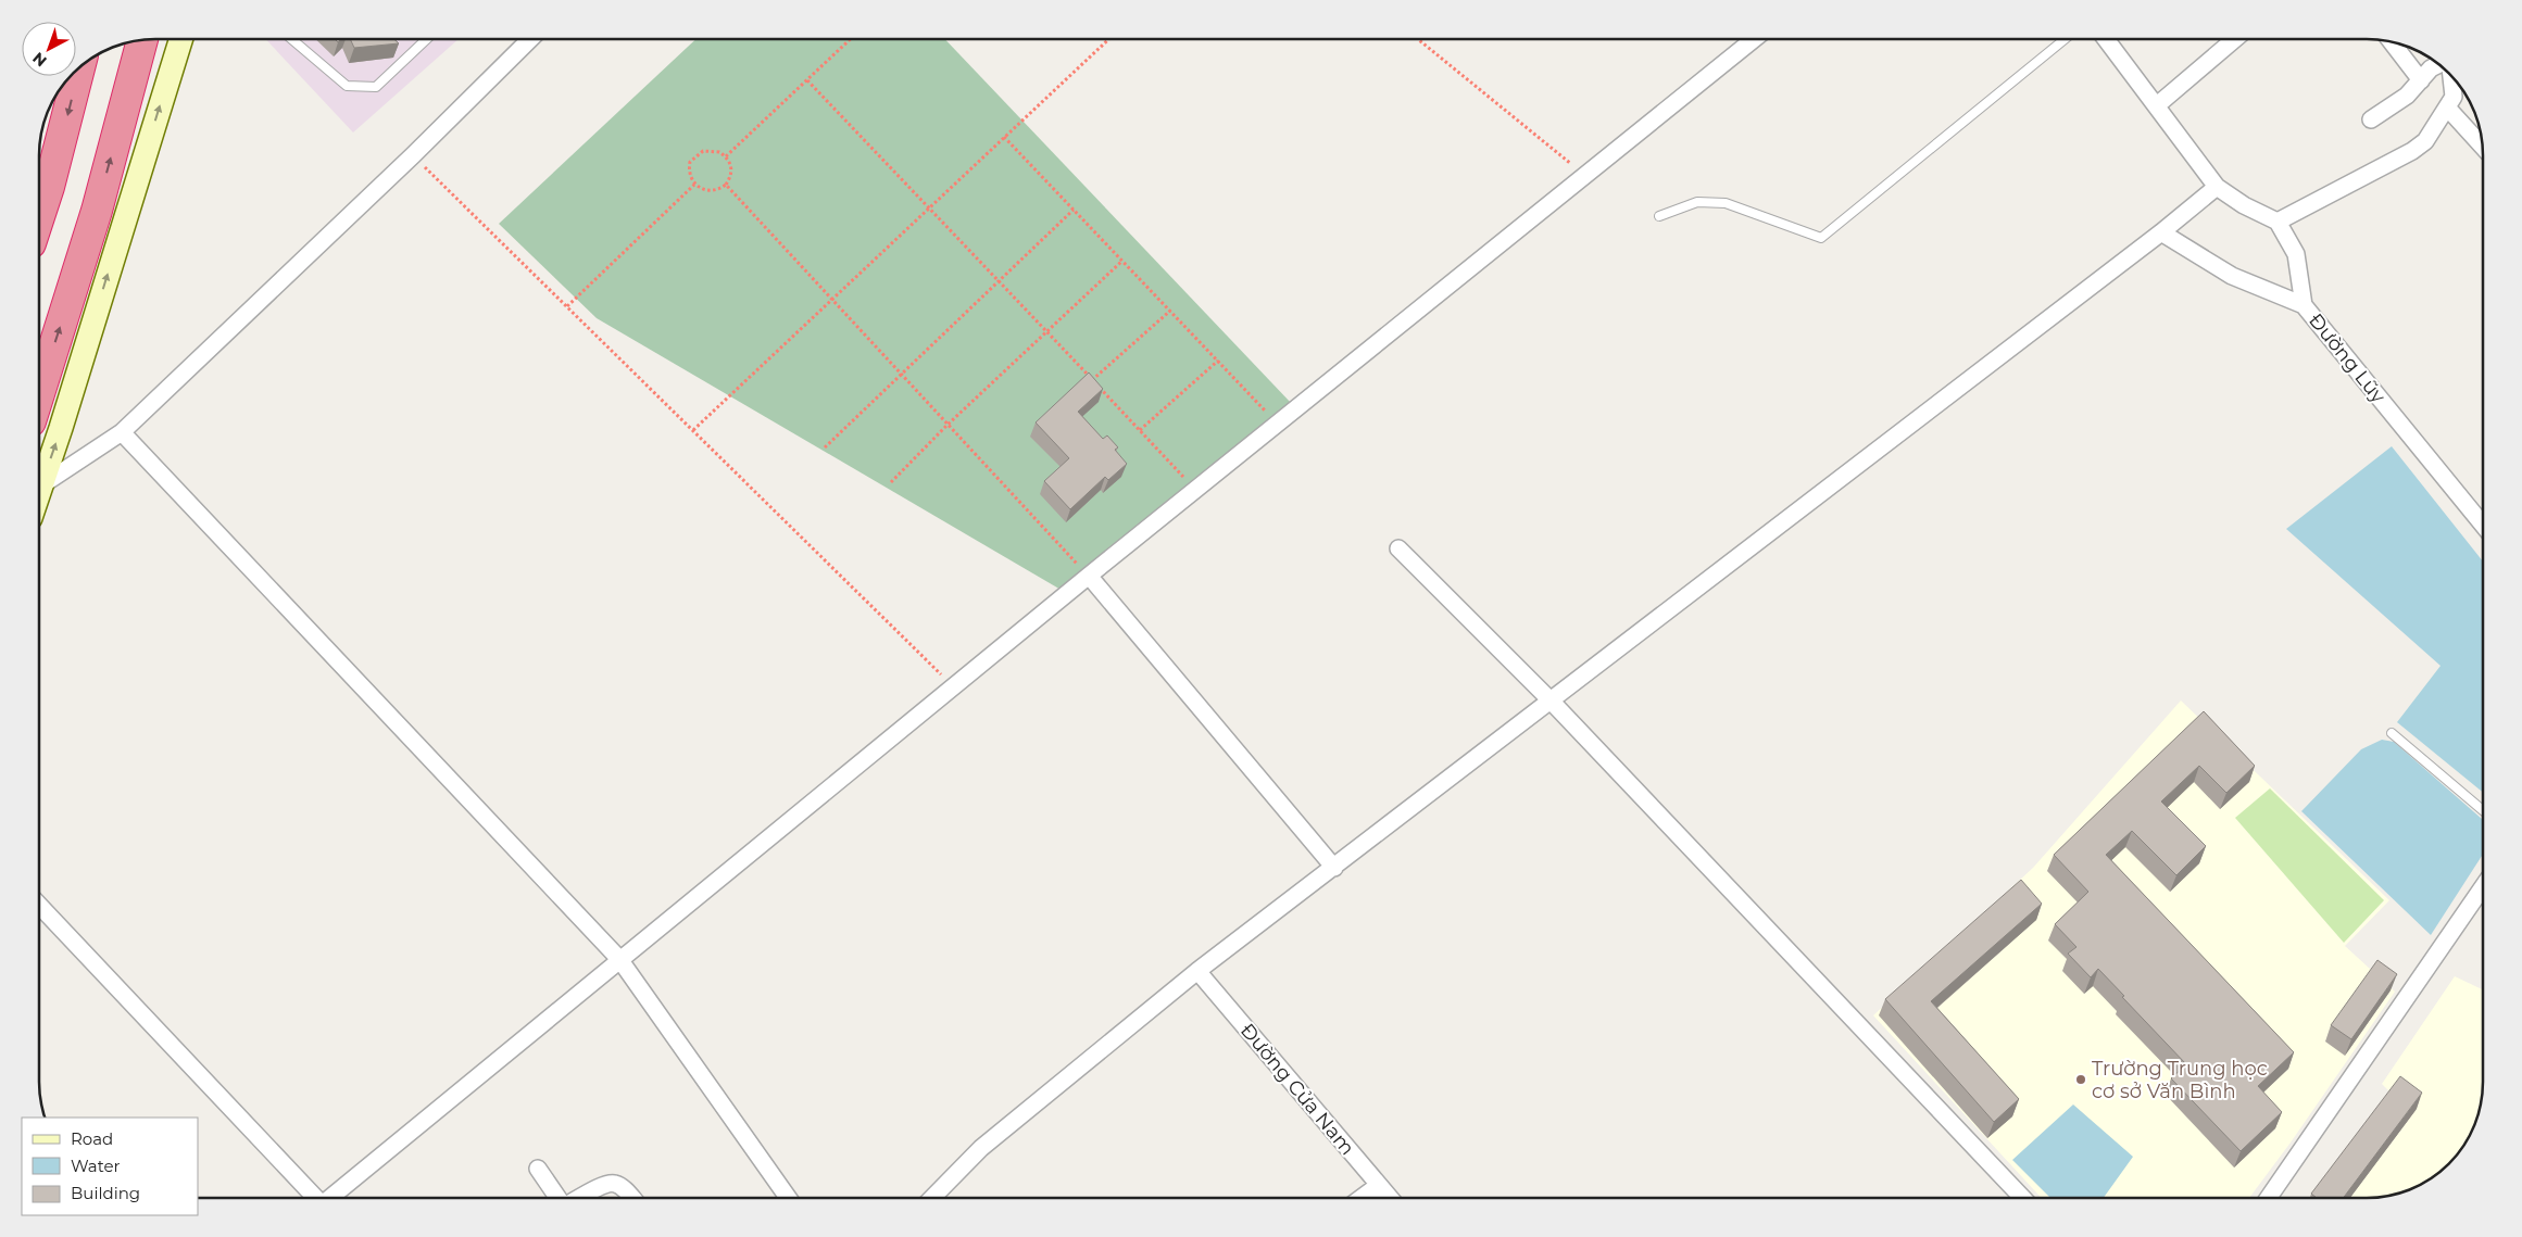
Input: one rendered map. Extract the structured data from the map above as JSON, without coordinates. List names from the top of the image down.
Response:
{
  "streets": {
    "street": ["Đường Lũy", "Đường Cửa Nam"]
  },
  "places": ["Trường Trung học cơ sở Văn Bình"],
  "legend": ["Road", "Water", "Building"],
  "north": "bottom left"
}
